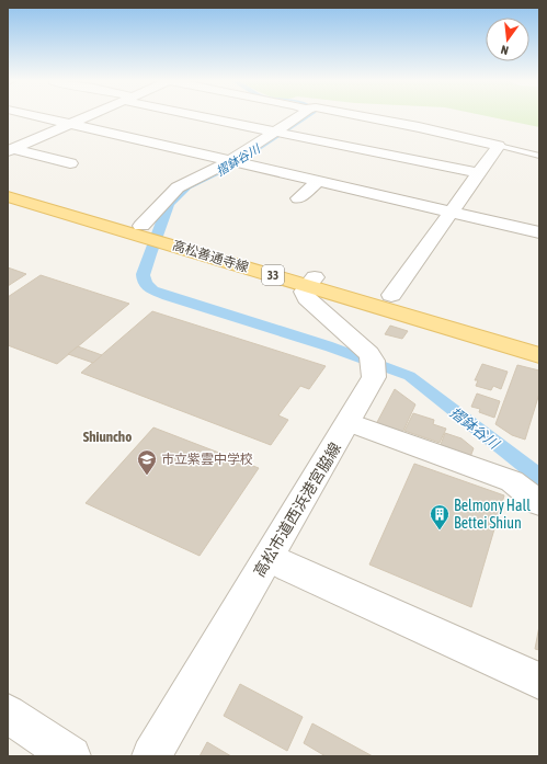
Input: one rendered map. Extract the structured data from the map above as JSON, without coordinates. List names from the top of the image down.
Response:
{
  "streets": {
    "main road": ["高松善通寺線", "33"],
    "street": ["高松市道西浜港宮脇線"]
  },
  "crossings": [
    ["高松善通寺線", "高松市道西浜港宮脇線"]
  ],
  "districts": ["Shiuncho"],
  "water": ["摺鉢谷川"],
  "places": {
    "school or university": ["市立紫雲中学校"],
    "building": ["Belmony Hall Bettei Shiun"]
  },
  "north": "bottom"
}
